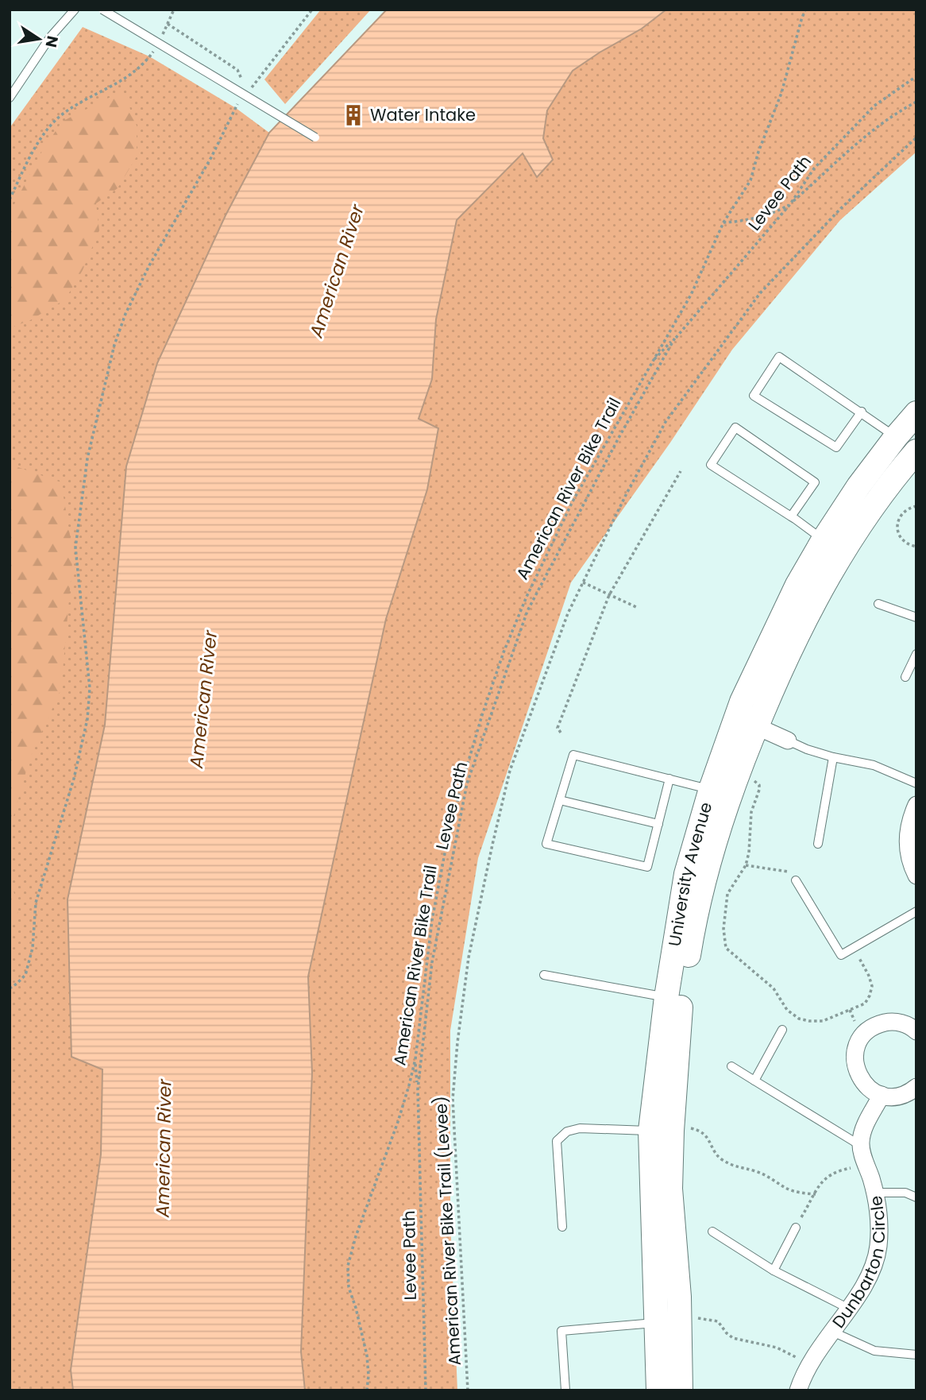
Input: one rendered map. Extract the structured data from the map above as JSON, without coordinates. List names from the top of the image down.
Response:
{
  "streets": {
    "street": ["University Avenue", "Dunbarton Circle"],
    "path": ["Levee Path", "American River Bike Trail", "American River Bike Trail (Levee)"]
  },
  "crossings": [
    ["Levee Path", "American River Bike Trail"]
  ],
  "water": ["American River"],
  "places": {
    "building": ["Water Intake"]
  },
  "north": "right"
}
